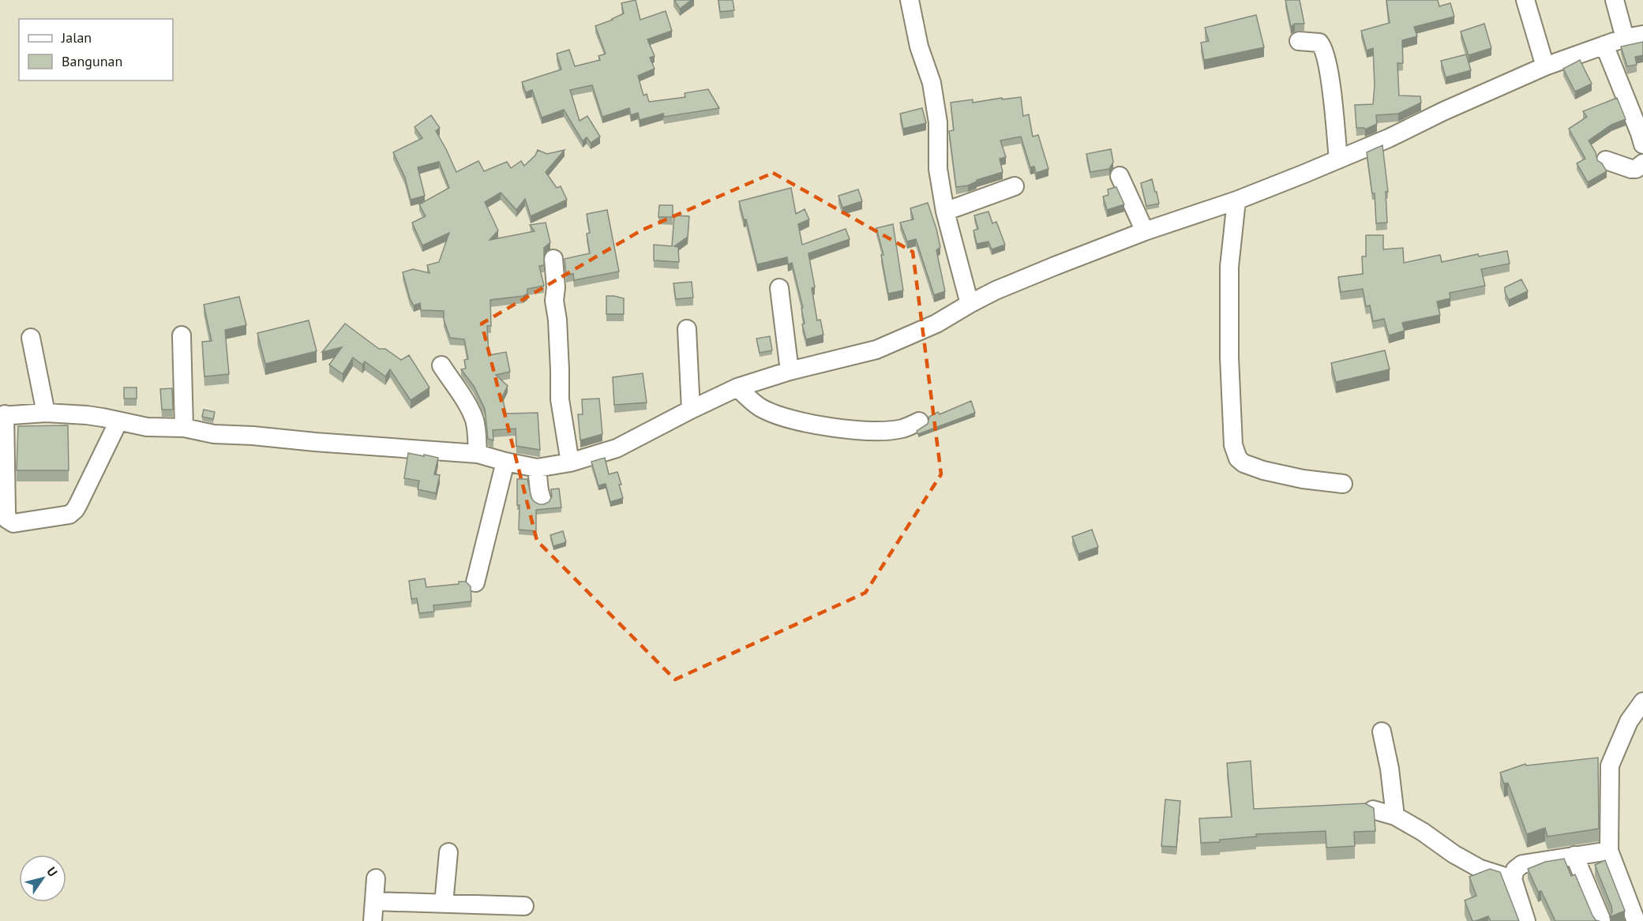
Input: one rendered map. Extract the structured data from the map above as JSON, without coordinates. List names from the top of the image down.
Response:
{
  "legend": ["Jalan", "Bangunan"],
  "north": "top right"
}
